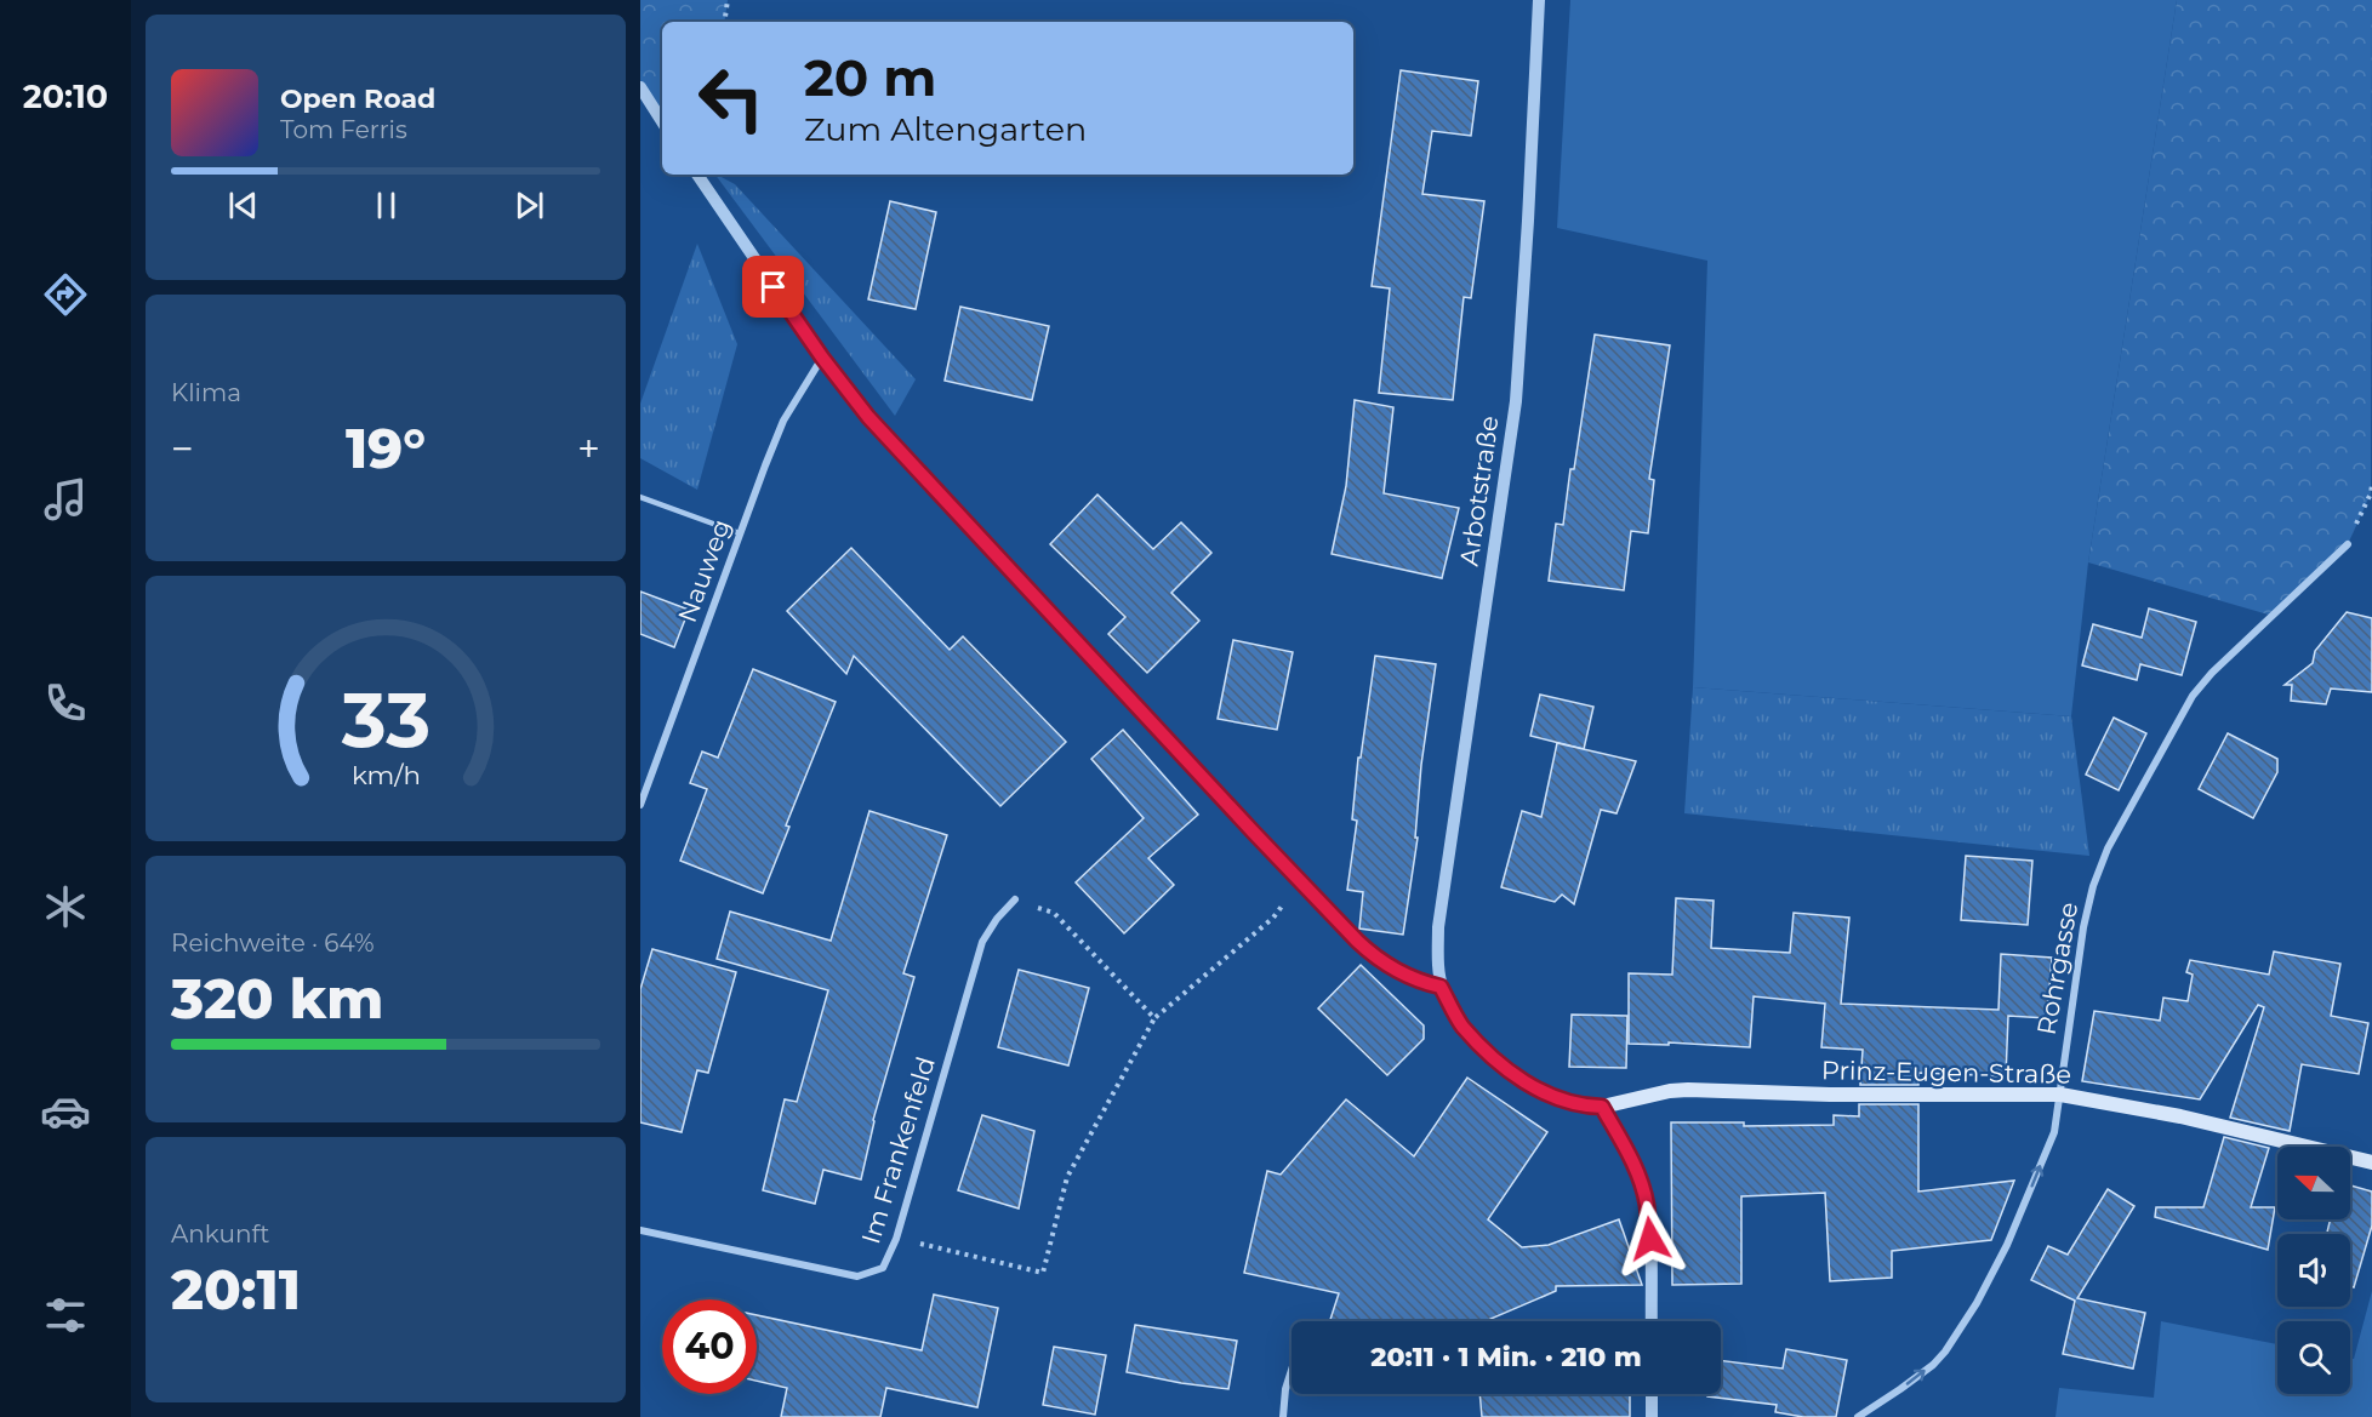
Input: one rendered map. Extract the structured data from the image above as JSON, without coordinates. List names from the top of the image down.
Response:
{
  "streets": {
    "main road": ["Prinz-Eugen-Straße"],
    "street": [
      "Arbotstraße",
      "Nauweg",
      "Rohrgasse",
      "Im Frankenfeld"
    ]
  },
  "crossings": [
    ["Rohrgasse", "Prinz-Eugen-Straße"]
  ],
  "one_way": ["Rohrgasse"],
  "north": "left",
  "page": {
    "tabs": "20:10",
    "turn": ["20 m", "Zum Altengarten"],
    "song": ["Open Road", "Tom Ferris"],
    "tile": [
      "Klima",
      ["Reichweite · 64%", "320 km"],
      ["Ankunft", "20:11"]
    ],
    "heat": ["−", "19°", "+"],
    "limit": "40",
    "trip": "20:11 · 1 Min. · 210 m",
    "gauge": ["33", "km/h"]
  }
}
